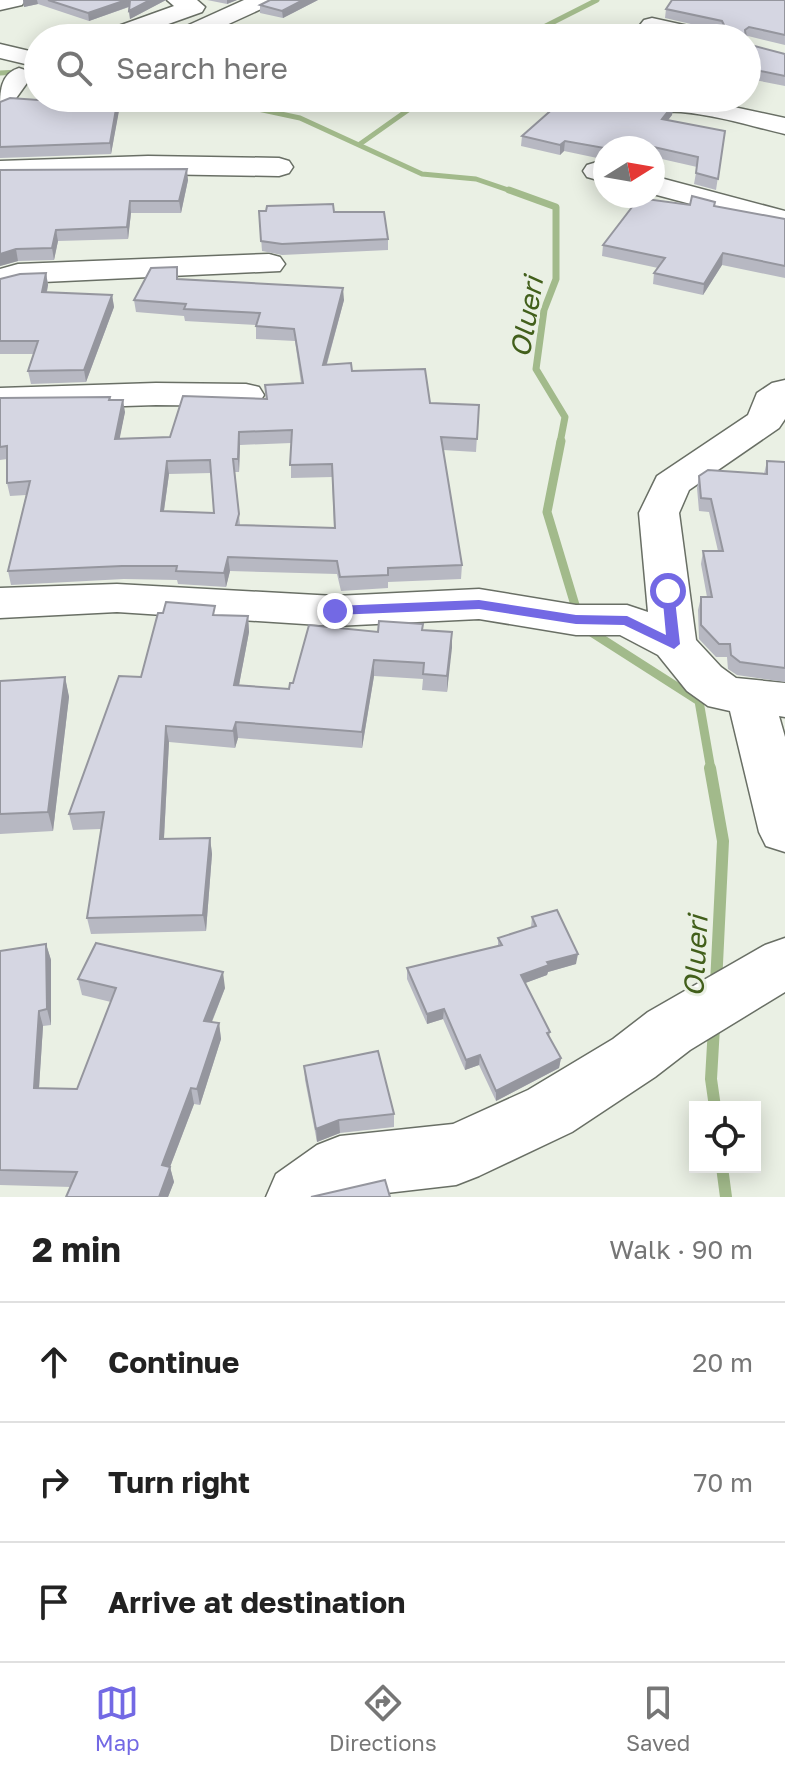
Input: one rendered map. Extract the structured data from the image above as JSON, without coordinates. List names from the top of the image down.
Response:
{
  "water": ["Olueri"],
  "north": "right",
  "page": {
    "search": "Search here",
    "heading": ["2 min", "Walk · 90 m"],
    "list": [
      ["Continue", "20 m"],
      ["Turn right", "70 m"],
      "Arrive at destination"
    ],
    "nav": ["Map", "Directions", "Saved"]
  }
}
